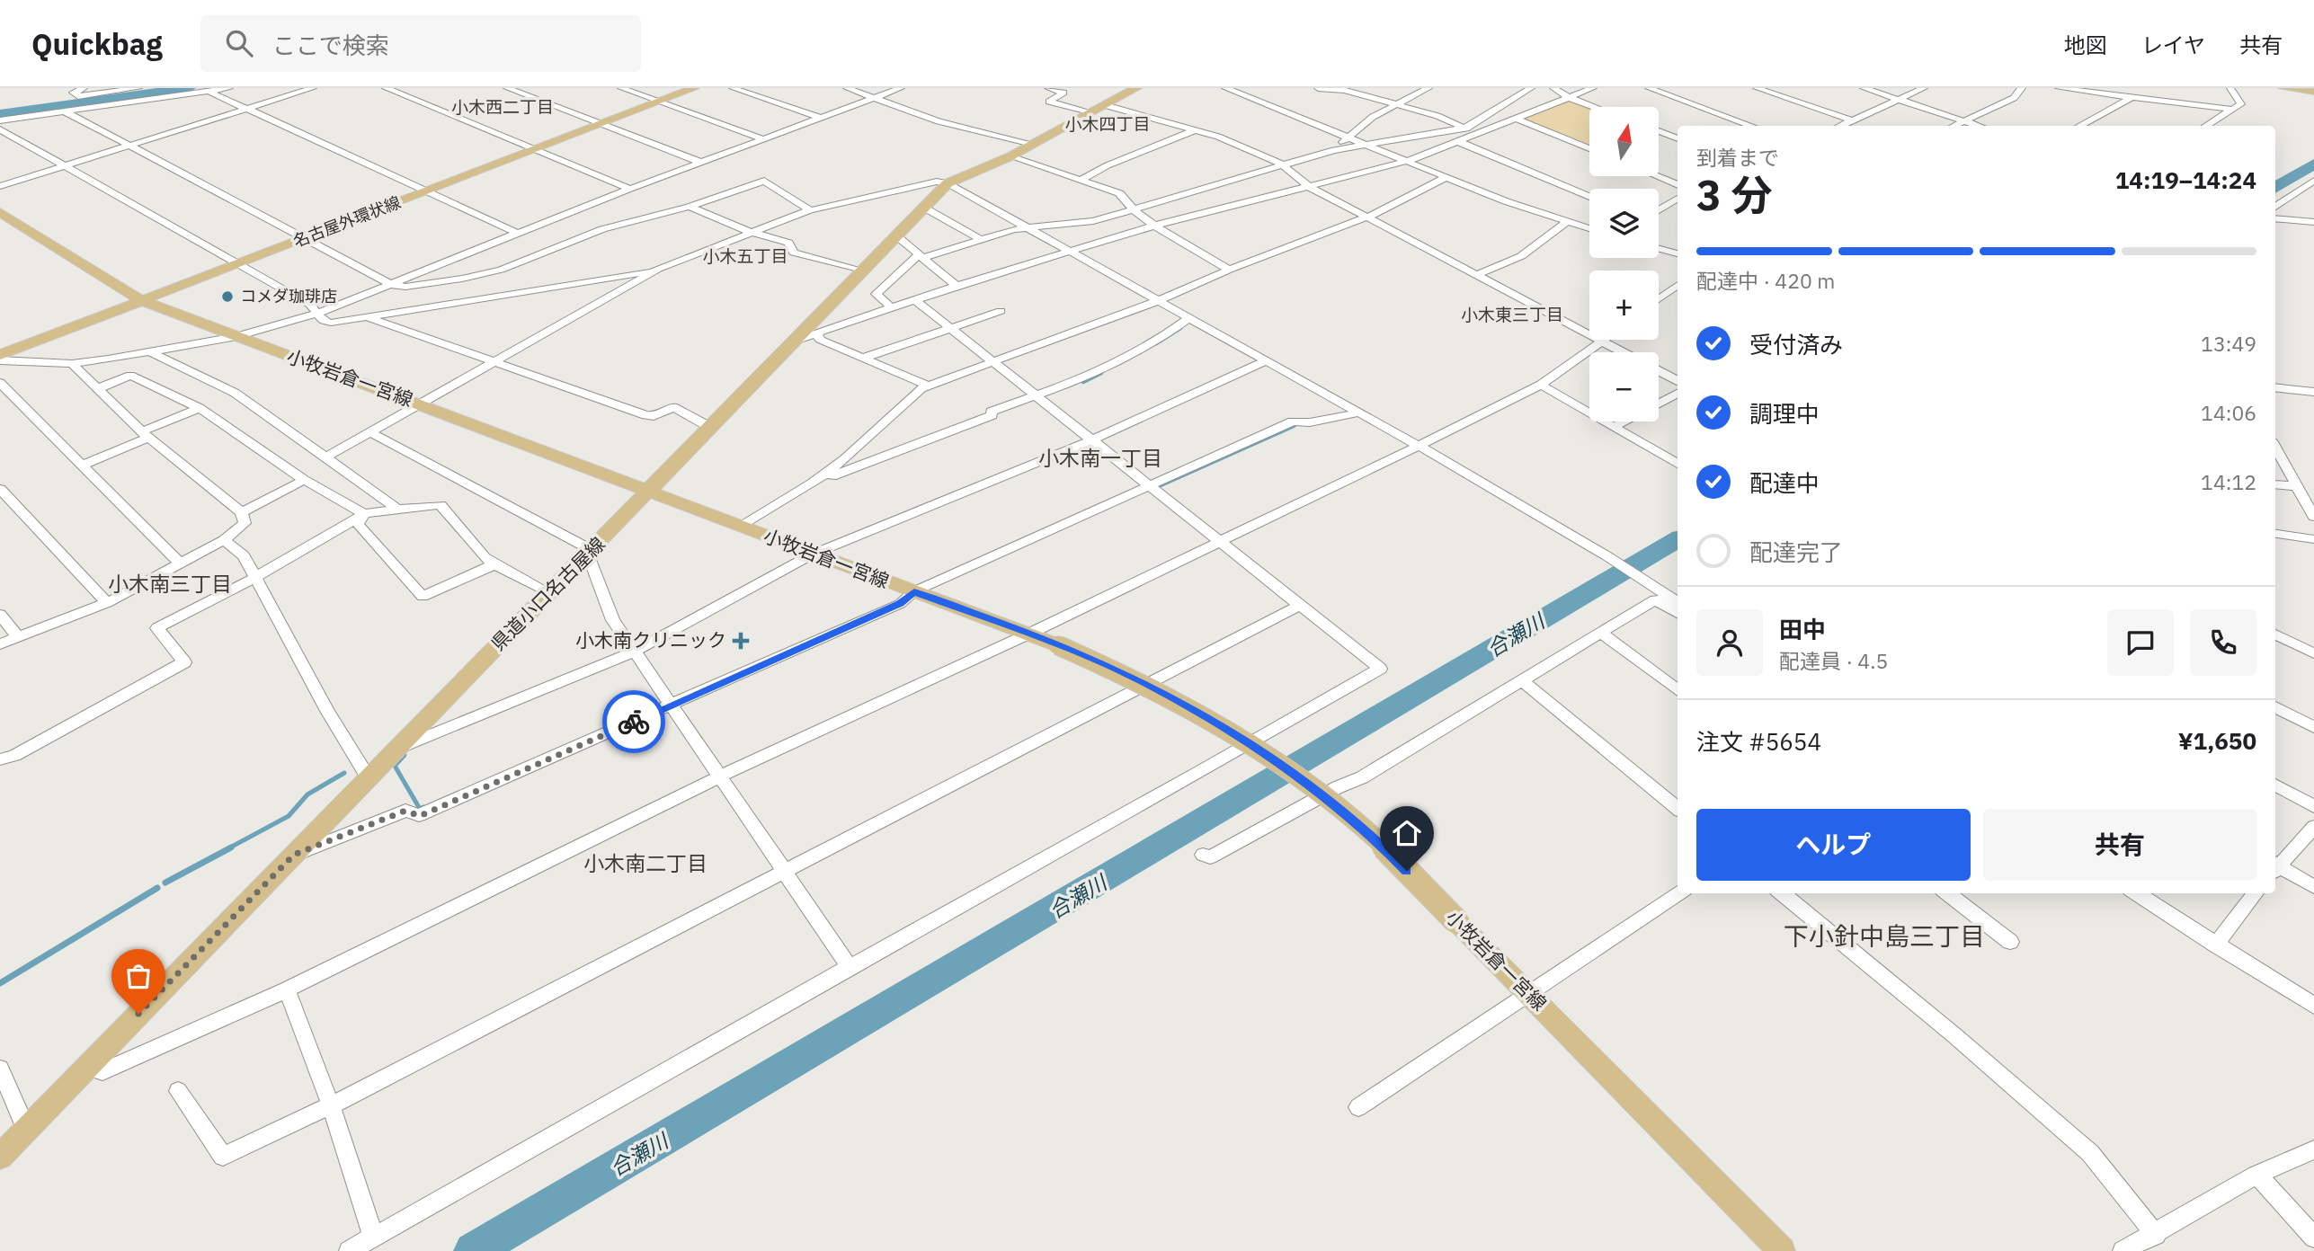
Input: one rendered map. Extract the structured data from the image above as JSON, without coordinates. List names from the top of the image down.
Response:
{
  "streets": {
    "main road": ["名古屋外環状線", "小牧岩倉一宮線", "県道小口名古屋線"]
  },
  "crossings": [
    ["名古屋外環状線", "小牧岩倉一宮線"],
    ["小牧岩倉一宮線", "県道小口名古屋線"]
  ],
  "districts": [
    "小木西二丁目",
    "小木四丁目",
    "小木五丁目",
    "小木東三丁目",
    "小木南一丁目",
    "小木南三丁目",
    "小木南二丁目",
    "下小針中島三丁目"
  ],
  "water": ["合瀬川"],
  "places": {
    "other": ["コメダ珈琲店"],
    "health": ["小木南クリニック"]
  },
  "north": "top",
  "page": {
    "header": "Quickbag",
    "search": "ここで検索",
    "nav": ["地図", "レイヤ", "共有"],
    "map_buttons": ["+", "−"],
    "heading": ["3 分", "到着まで", "14:19–14:24"],
    "panel": [
      "田中",
      "配達員 · 4.5",
      "注文 #5654",
      "¥1,650"
    ],
    "bar": "配達中 · 420 m",
    "list": [
      ["受付済み", "13:49"],
      ["調理中", "14:06"],
      ["配達中", "14:12"],
      "配達完了"
    ],
    "buttons": ["ヘルプ", "共有"]
  }
}
